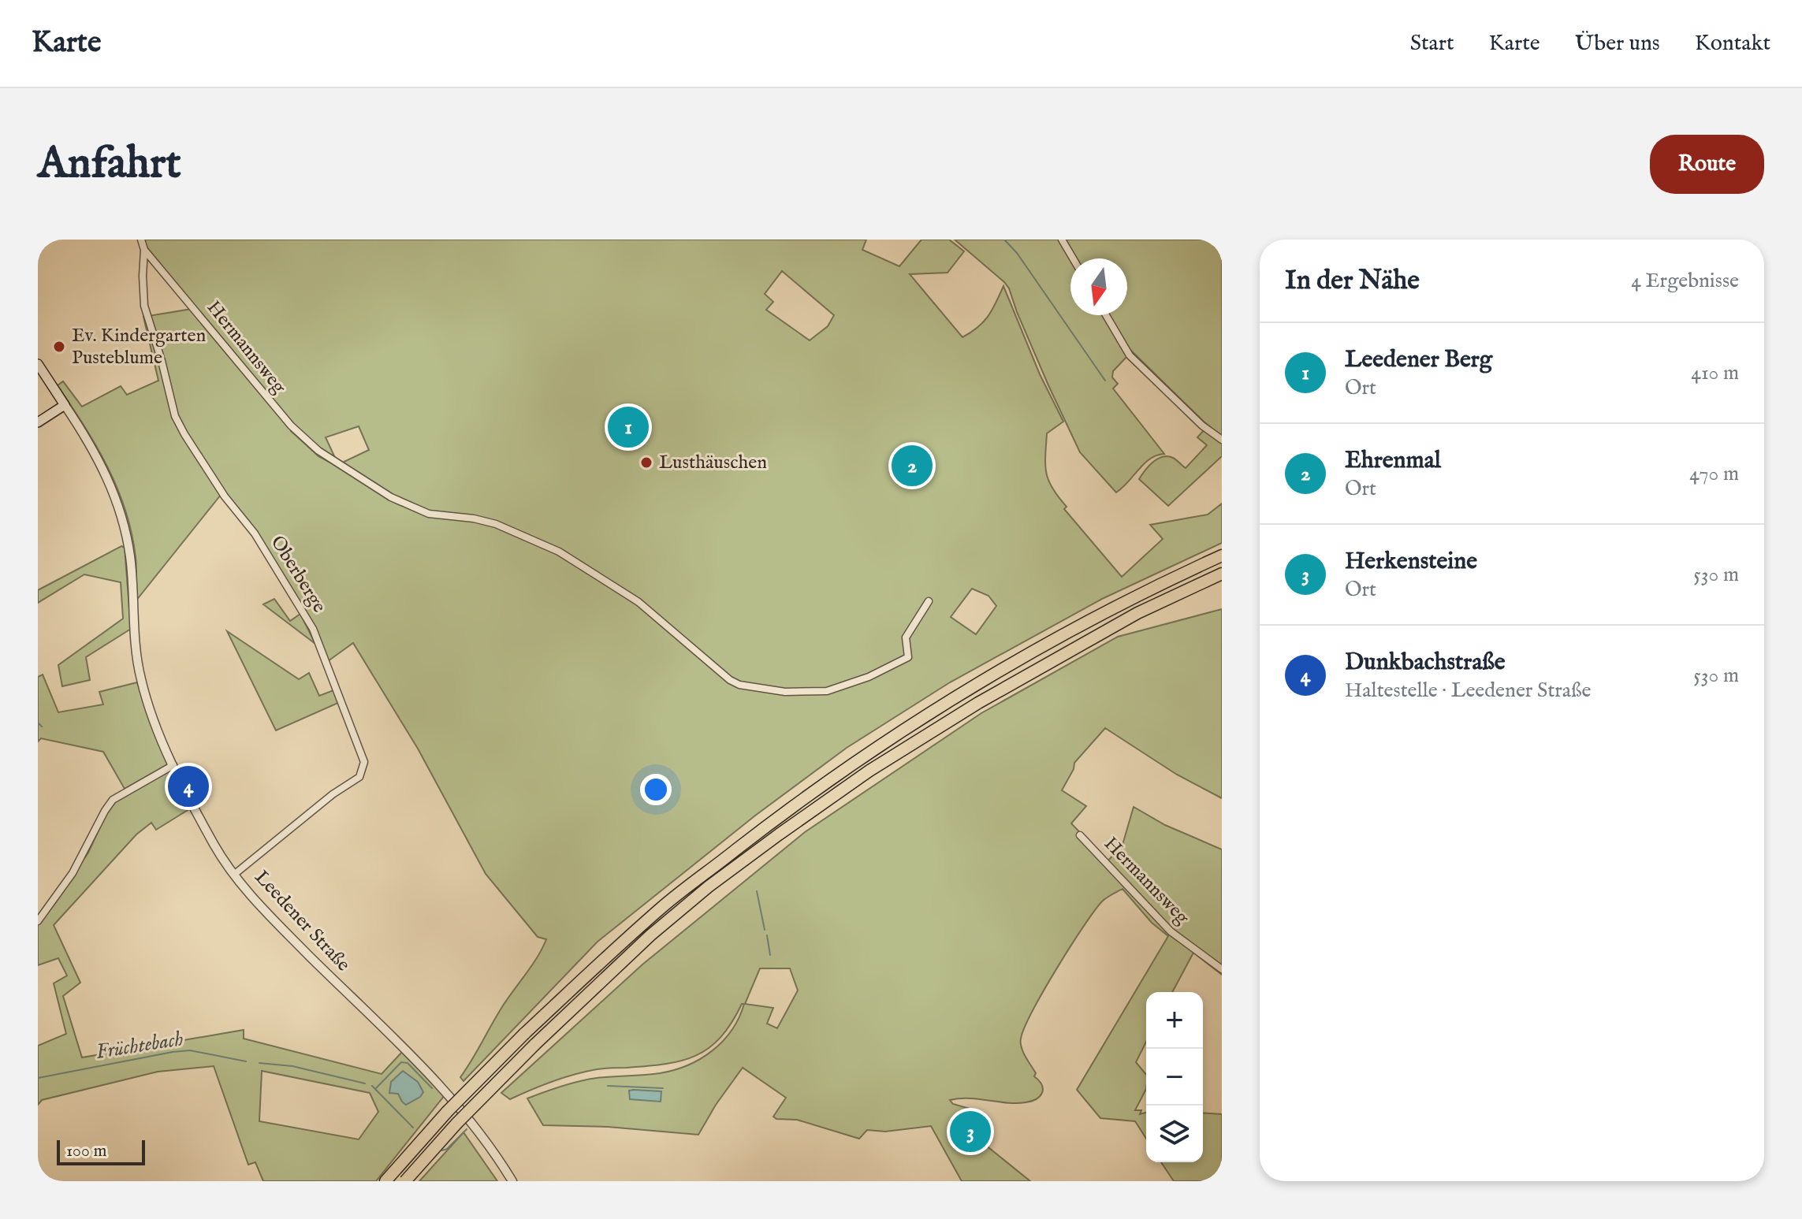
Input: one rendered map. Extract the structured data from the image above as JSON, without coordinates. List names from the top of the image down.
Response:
{
  "streets": {
    "main road": ["Leedener Straße"],
    "street": ["Hermannsweg", "Oberberge"]
  },
  "crossings": [
    ["Hermannsweg", "Oberberge"],
    ["Oberberge", "Leedener Straße"]
  ],
  "water": ["Früchtebach"],
  "places": ["Ev. Kindergarten Pusteblume", "Lusthäuschen"],
  "scale_bar": "100 m",
  "north": "bottom",
  "page": {
    "header": "Karte",
    "nav": [
      "Start",
      "Karte",
      "Über uns",
      "Kontakt"
    ],
    "buttons": "Route",
    "title": "Anfahrt",
    "heading": ["In der Nähe", "4 Ergebnisse"],
    "list": [
      {
        "mark": "1",
        "name": "Leedener Berg",
        "note": "Ort",
        "value": "410 m"
      },
      {
        "mark": "2",
        "name": "Ehrenmal",
        "note": "Ort",
        "value": "470 m"
      },
      {
        "mark": "3",
        "name": "Herkensteine",
        "note": "Ort",
        "value": "530 m"
      },
      {
        "mark": "4",
        "name": "Dunkbachstraße",
        "note": "Haltestelle · Leedener Straße",
        "value": "530 m"
      }
    ],
    "pins": [
      "1",
      "2",
      "4",
      "3"
    ],
    "map_buttons": ["+", "−"],
    "scale": "100 m"
  }
}
